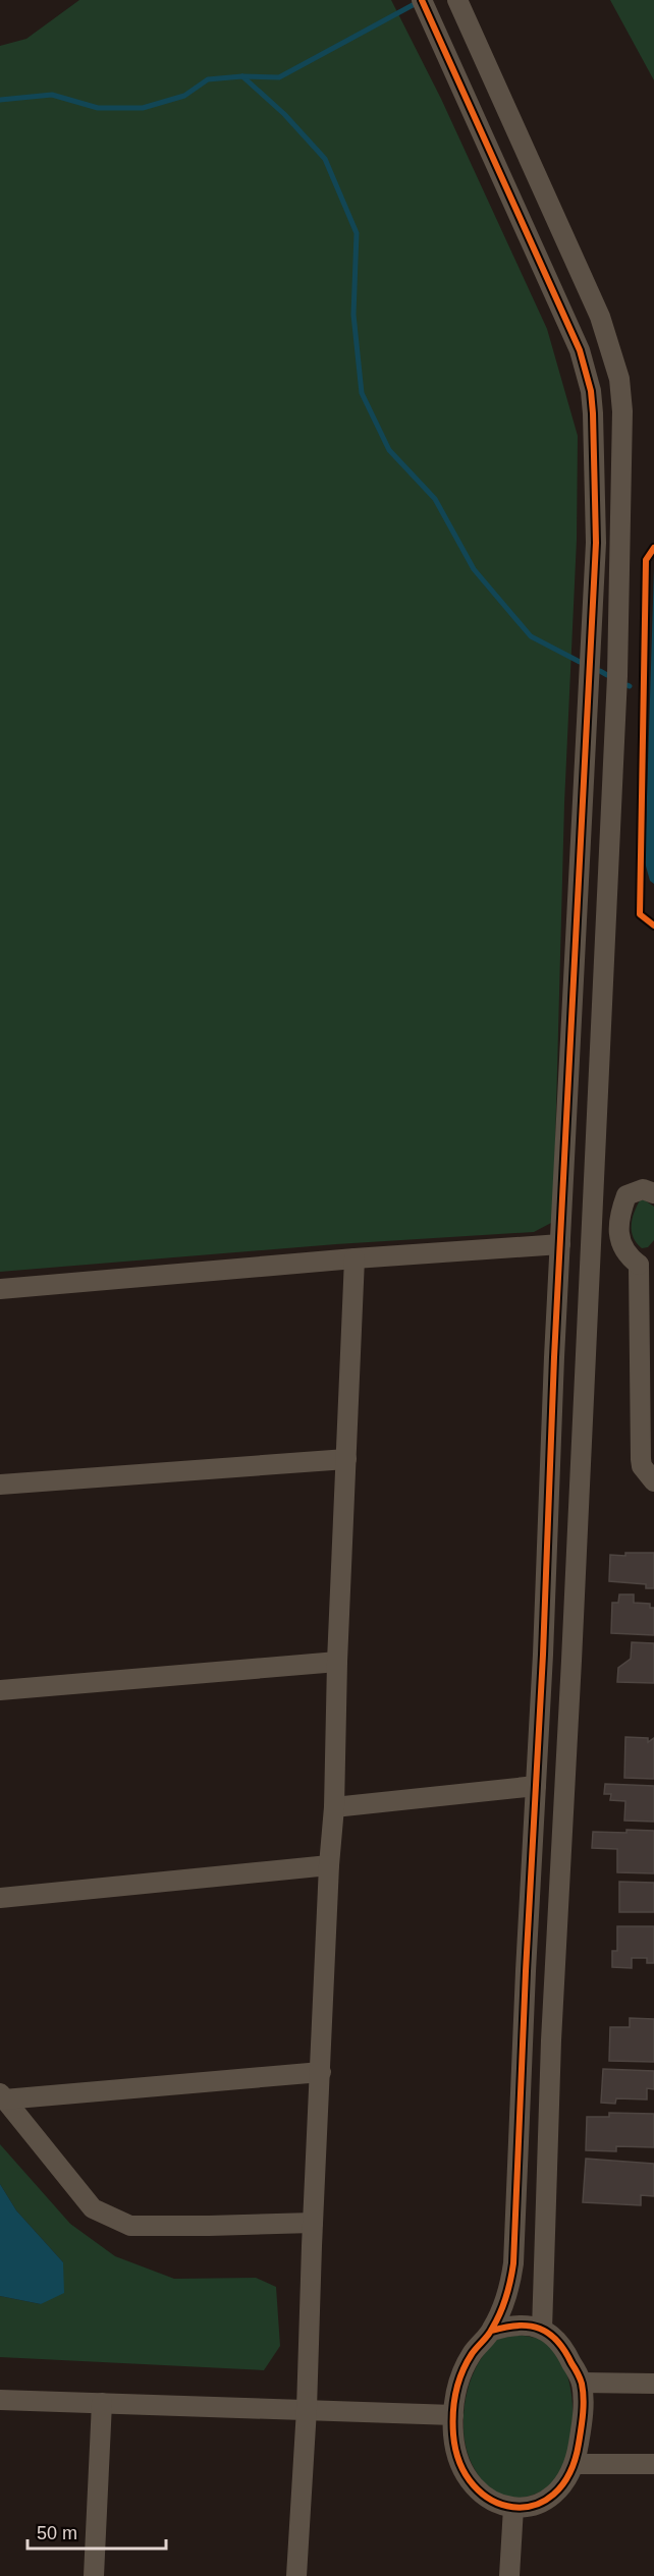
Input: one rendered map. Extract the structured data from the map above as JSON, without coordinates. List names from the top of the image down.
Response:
{
  "scale_bar": "50 m"
}
